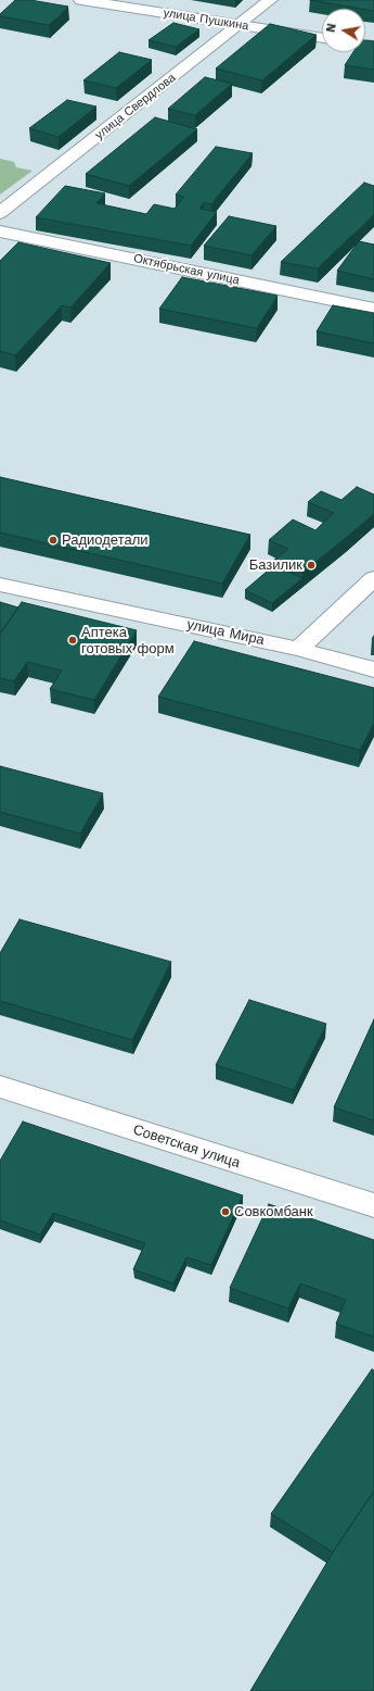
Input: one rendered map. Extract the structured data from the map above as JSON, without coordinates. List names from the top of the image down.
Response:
{
  "streets": {
    "street": [
      "улица Пушкина",
      "улица Свердлова",
      "Октябрьская улица",
      "улица Мира",
      "Советская улица"
    ]
  },
  "crossings": [
    ["улица Пушкина", "улица Свердлова"]
  ],
  "places": [
    "Радиодетали",
    "Базилик",
    "Аптека готовых форм",
    "Совкомбанк"
  ],
  "north": "left"
}
